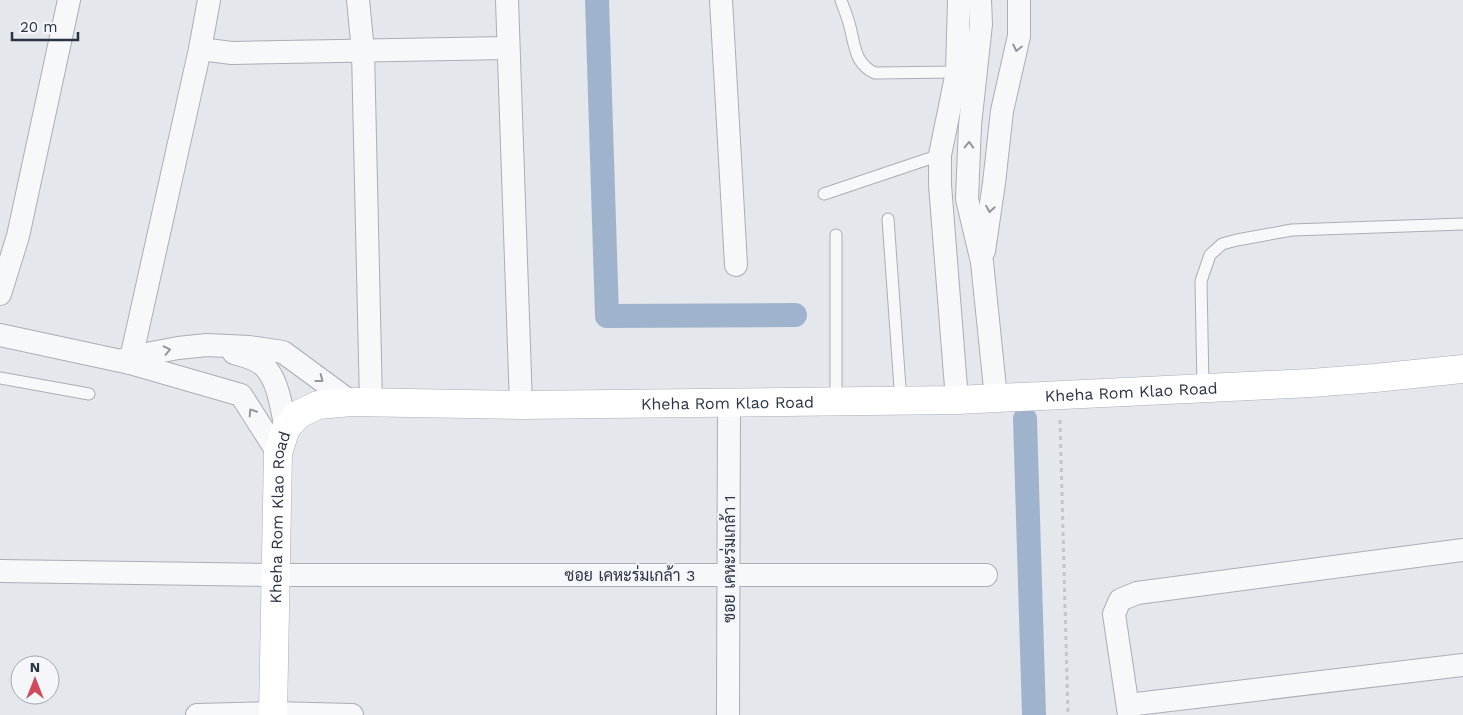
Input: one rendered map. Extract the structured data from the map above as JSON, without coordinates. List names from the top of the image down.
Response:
{
  "streets": {
    "street": ["Kheha Rom Klao Road", "ซอย เคหะร่มเกล้า 1", "ซอย เคหะร่มเกล้า 3"]
  },
  "crossings": [
    ["Kheha Rom Klao Road", "ซอย เคหะร่มเกล้า 1"],
    ["Kheha Rom Klao Road", "ซอย เคหะร่มเกล้า 3"],
    ["ซอย เคหะร่มเกล้า 1", "ซอย เคหะร่มเกล้า 3"]
  ],
  "scale_bar": "20 m",
  "north": "top"
}
